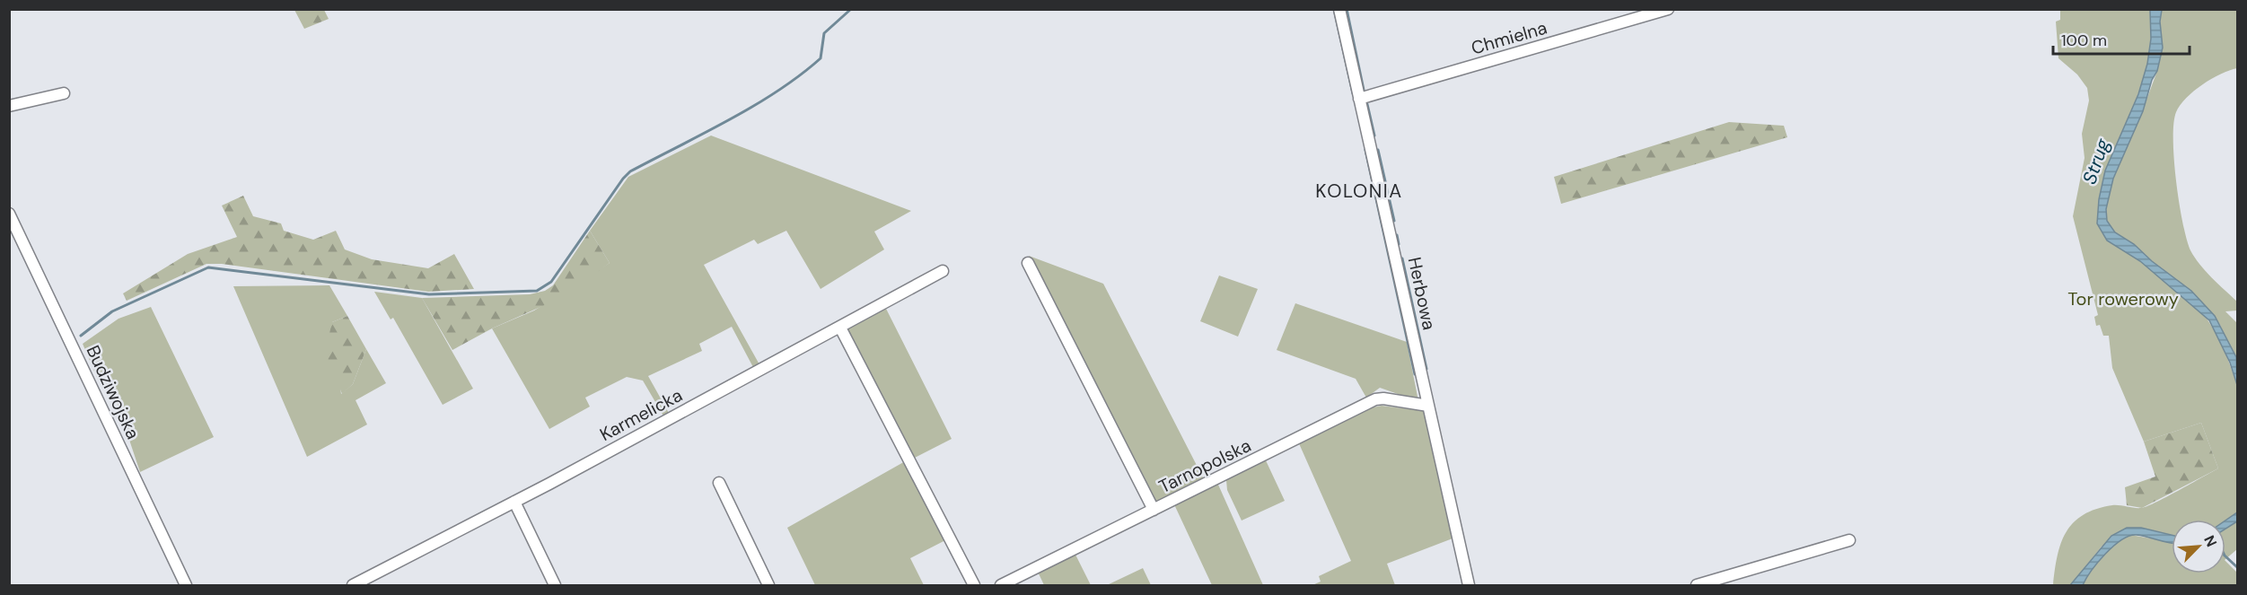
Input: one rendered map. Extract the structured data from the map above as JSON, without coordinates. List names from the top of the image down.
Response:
{
  "streets": {
    "street": [
      "Chmielna",
      "Herbowa",
      "Budziwojska",
      "Karmelicka",
      "Tarnopolska"
    ]
  },
  "crossings": [
    ["Chmielna", "Herbowa"],
    ["Herbowa", "Tarnopolska"]
  ],
  "districts": ["KOLONIA"],
  "water": ["Strug"],
  "parks": ["Tor rowerowy"],
  "scale_bar": "100 m",
  "north": "top right"
}
